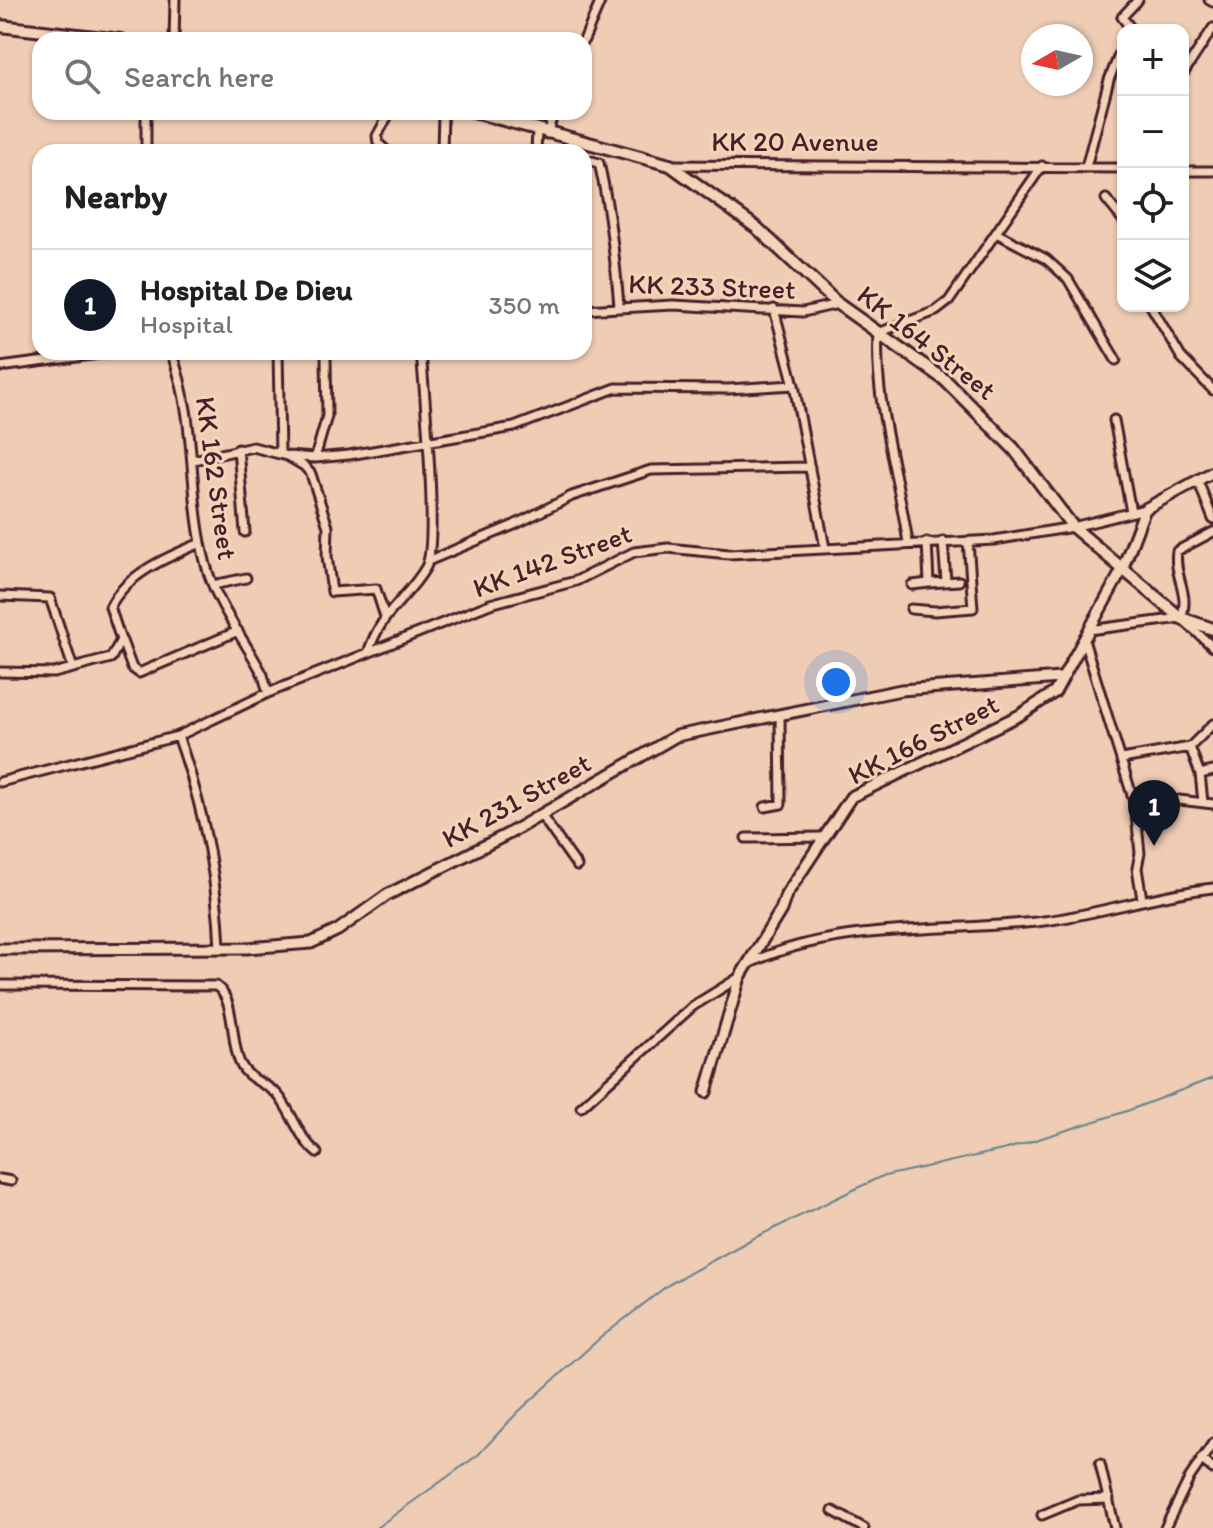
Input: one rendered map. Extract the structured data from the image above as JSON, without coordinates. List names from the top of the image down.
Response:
{
  "streets": {
    "main road": ["KK 20 Avenue", "KK 164 Street"],
    "street": [
      "KK 233 Street",
      "KK 162 Street",
      "KK 142 Street",
      "KK 166 Street",
      "KK 231 Street"
    ]
  },
  "crossings": [
    ["KK 20 Avenue", "KK 164 Street"],
    ["KK 233 Street", "KK 164 Street"],
    ["KK 164 Street", "KK 142 Street"],
    ["KK 164 Street", "KK 166 Street"],
    ["KK 162 Street", "KK 142 Street"],
    ["KK 142 Street", "KK 166 Street"],
    ["KK 166 Street", "KK 231 Street"]
  ],
  "north": "left",
  "page": {
    "map_buttons": ["+", "−"],
    "search": "Search here",
    "heading": "Nearby",
    "list": [
      {
        "mark": "1",
        "name": "Hospital De Dieu",
        "note": "Hospital",
        "value": "350 m"
      }
    ],
    "pins": "1"
  }
}
